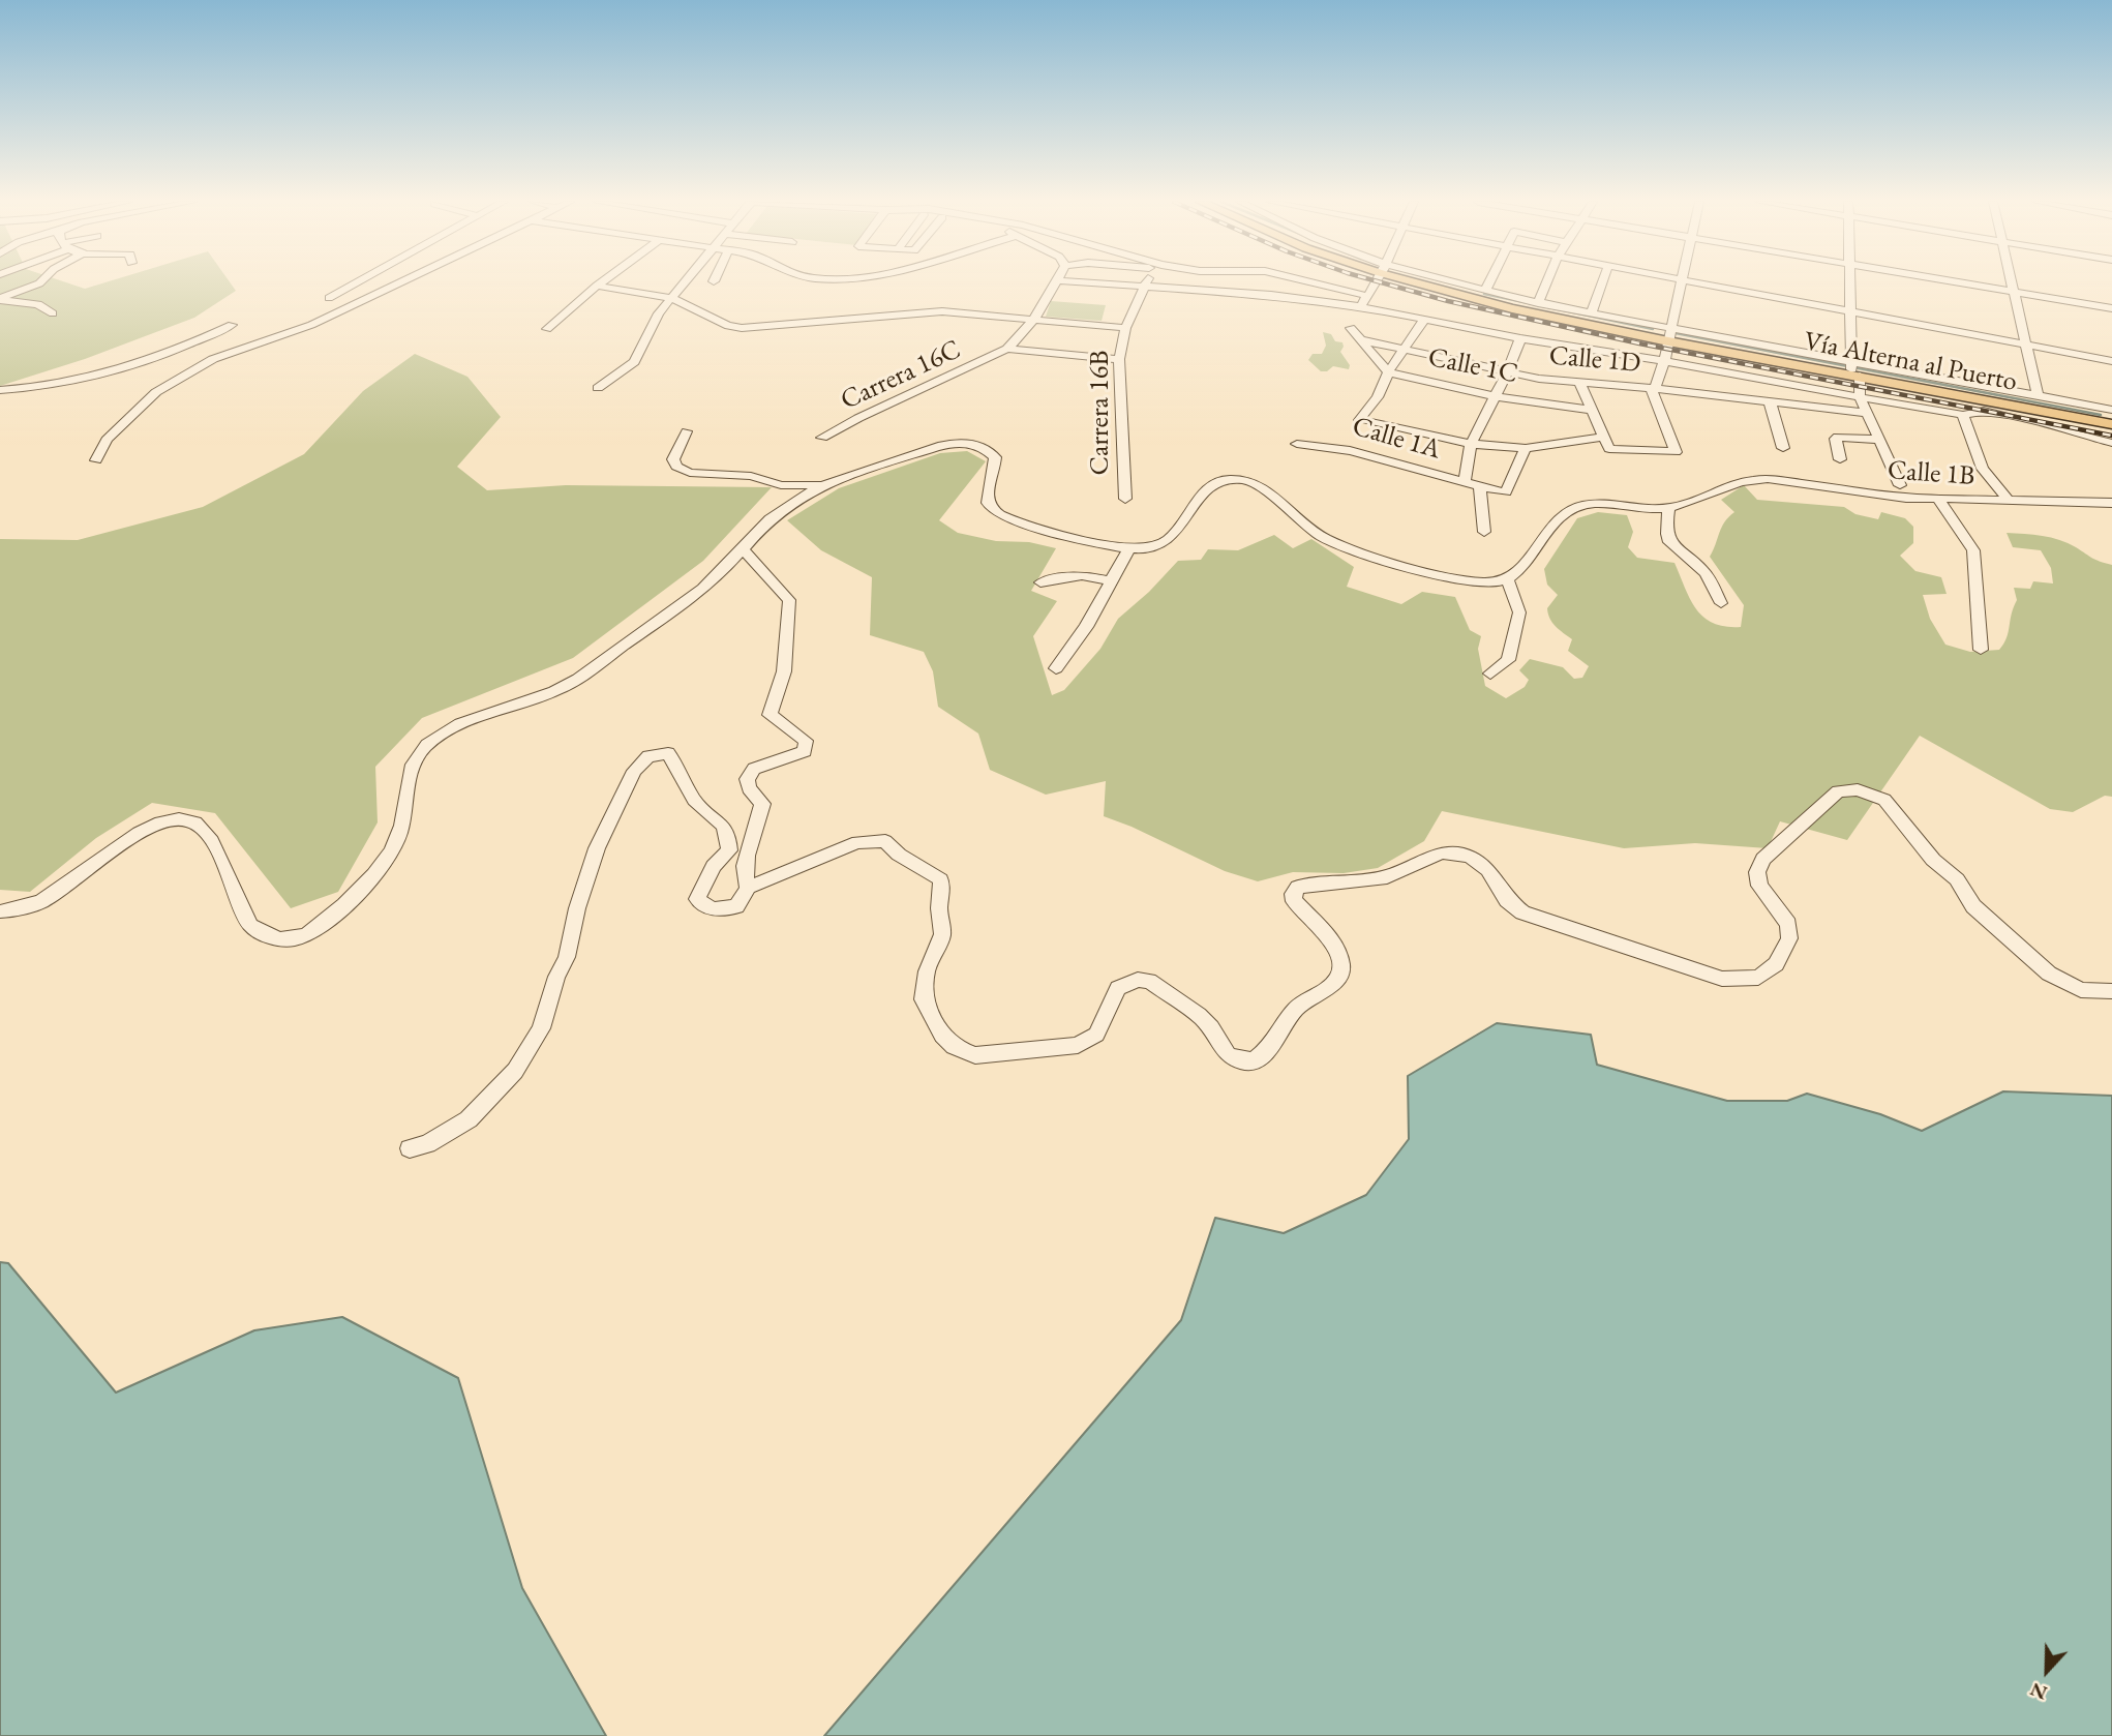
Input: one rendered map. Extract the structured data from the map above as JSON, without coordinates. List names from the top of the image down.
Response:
{
  "streets": {
    "main road": ["Vía Alterna al Puerto"],
    "street": [
      "Calle 1D",
      "Calle 1C",
      "Carrera 16C",
      "Carrera 16B",
      "Calle 1A",
      "Calle 1B"
    ]
  },
  "crossings": [
    ["Calle 1D", "Carrera 16B"]
  ],
  "north": "bottom"
}
